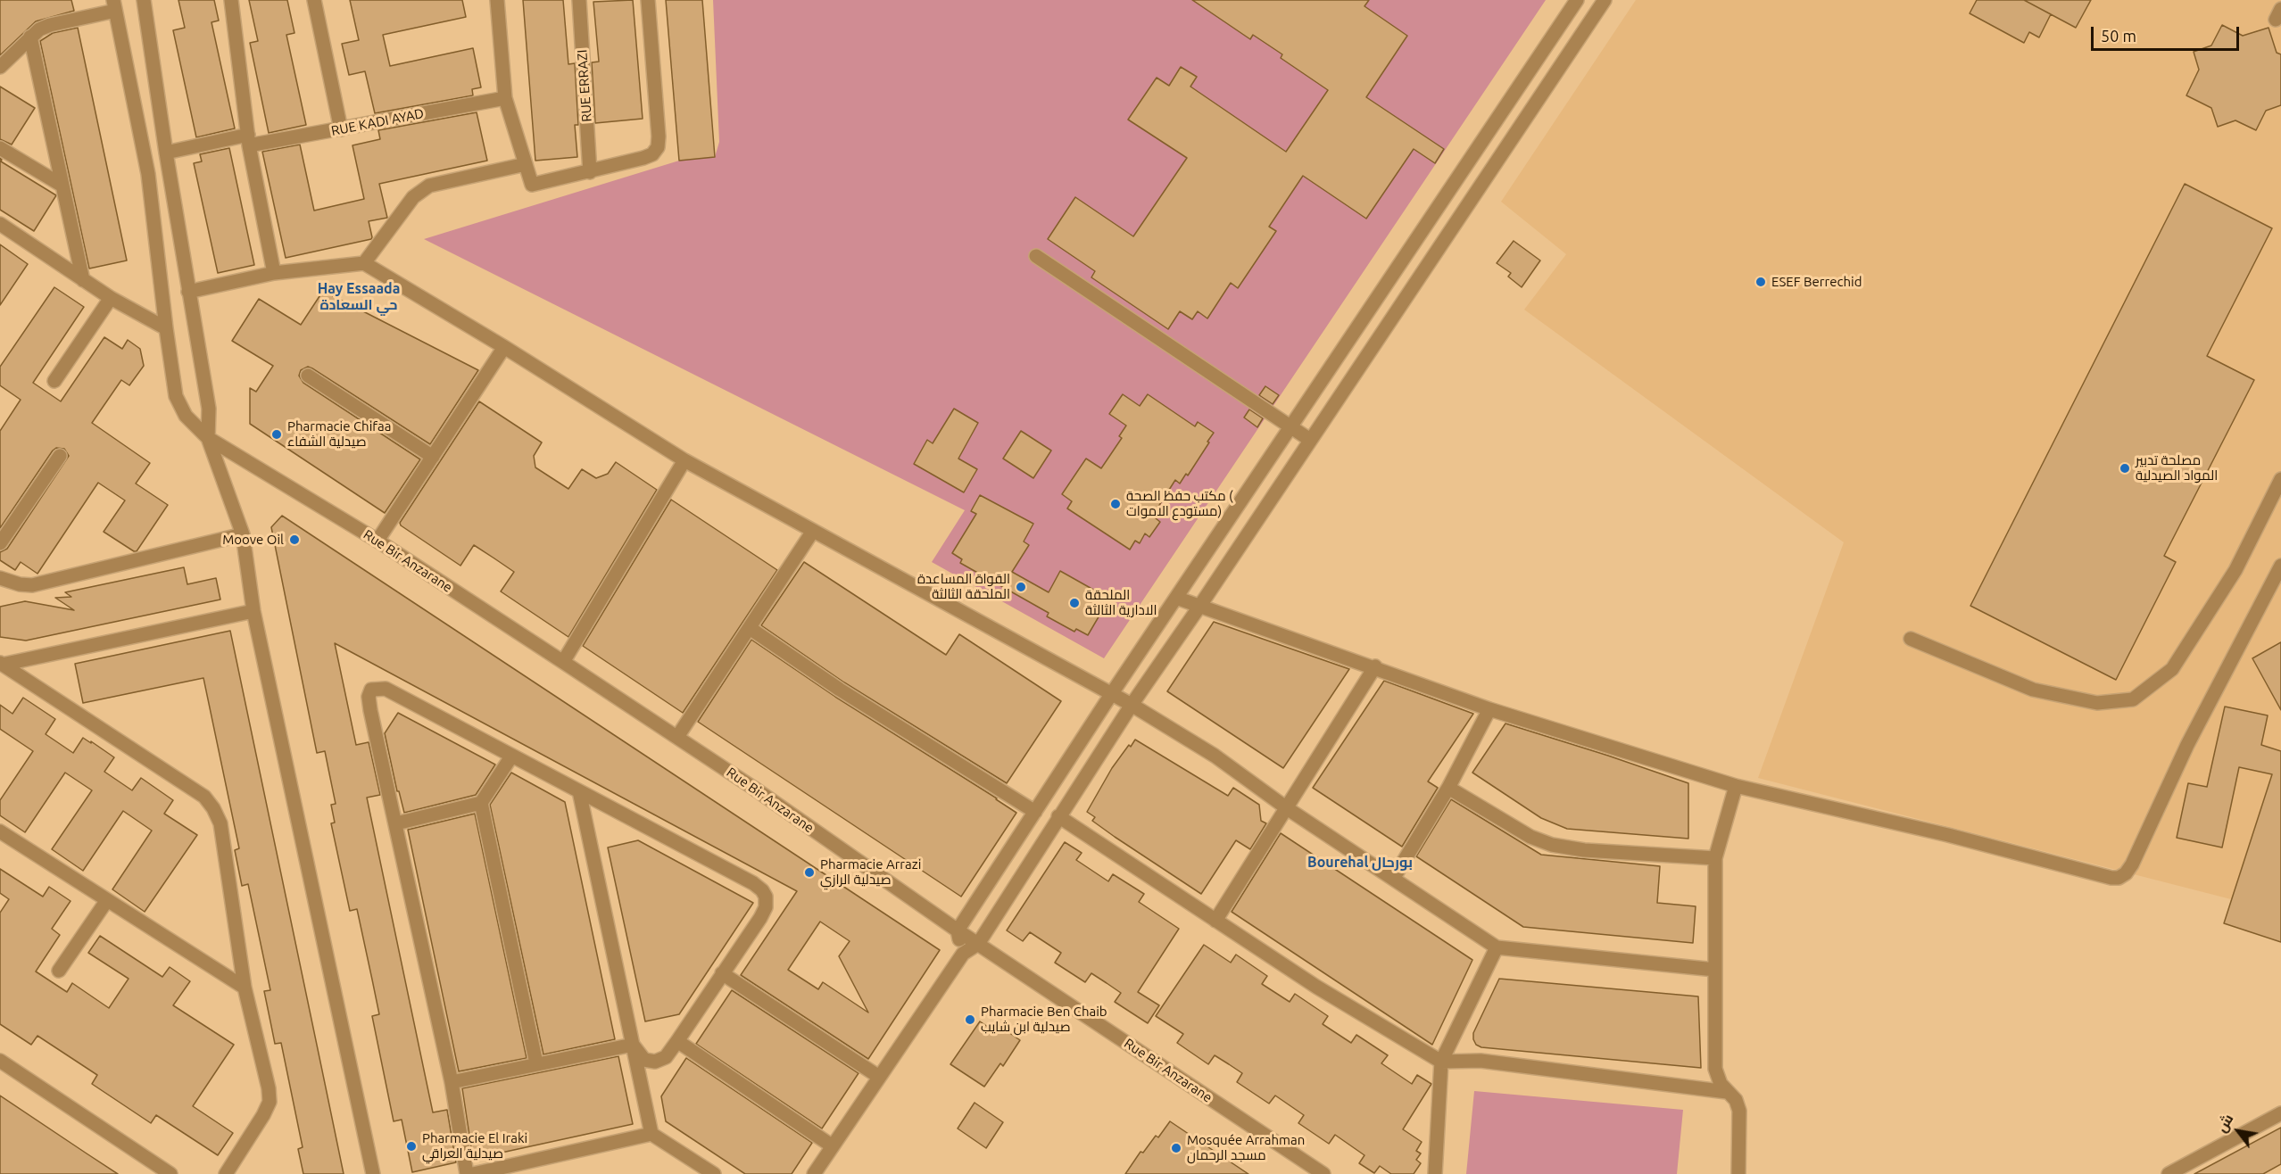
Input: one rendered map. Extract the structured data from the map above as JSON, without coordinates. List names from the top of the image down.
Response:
{
  "streets": {
    "street": ["RUE ERRAZI", "RUE KADI AYAD", "Rue Bir Anzarane"]
  },
  "districts": ["Hay Essaada حي السعادة", "Bourehal بورحال"],
  "places": [
    "ESEF Berrechid",
    "Pharmacie Chifaa صيدلية الشفاء",
    "مصلحة تدبير المواد الصيدلية",
    "مكتب حفظ الصحة ( مستودع الاموات)",
    "Moove Oil",
    "القواة المساعدة الملحقة الثالثة",
    "الملحقة الادارية الثالثة",
    "Pharmacie Arrazi صيدلية الرازي",
    "Pharmacie Ben Chaib صيدلية ابن شايب",
    "Pharmacie El Iraki صيدلية العراقي",
    "Mosquée Arrahman مسجد الرحمان"
  ],
  "scale_bar": "50 m",
  "north": "top left"
}
